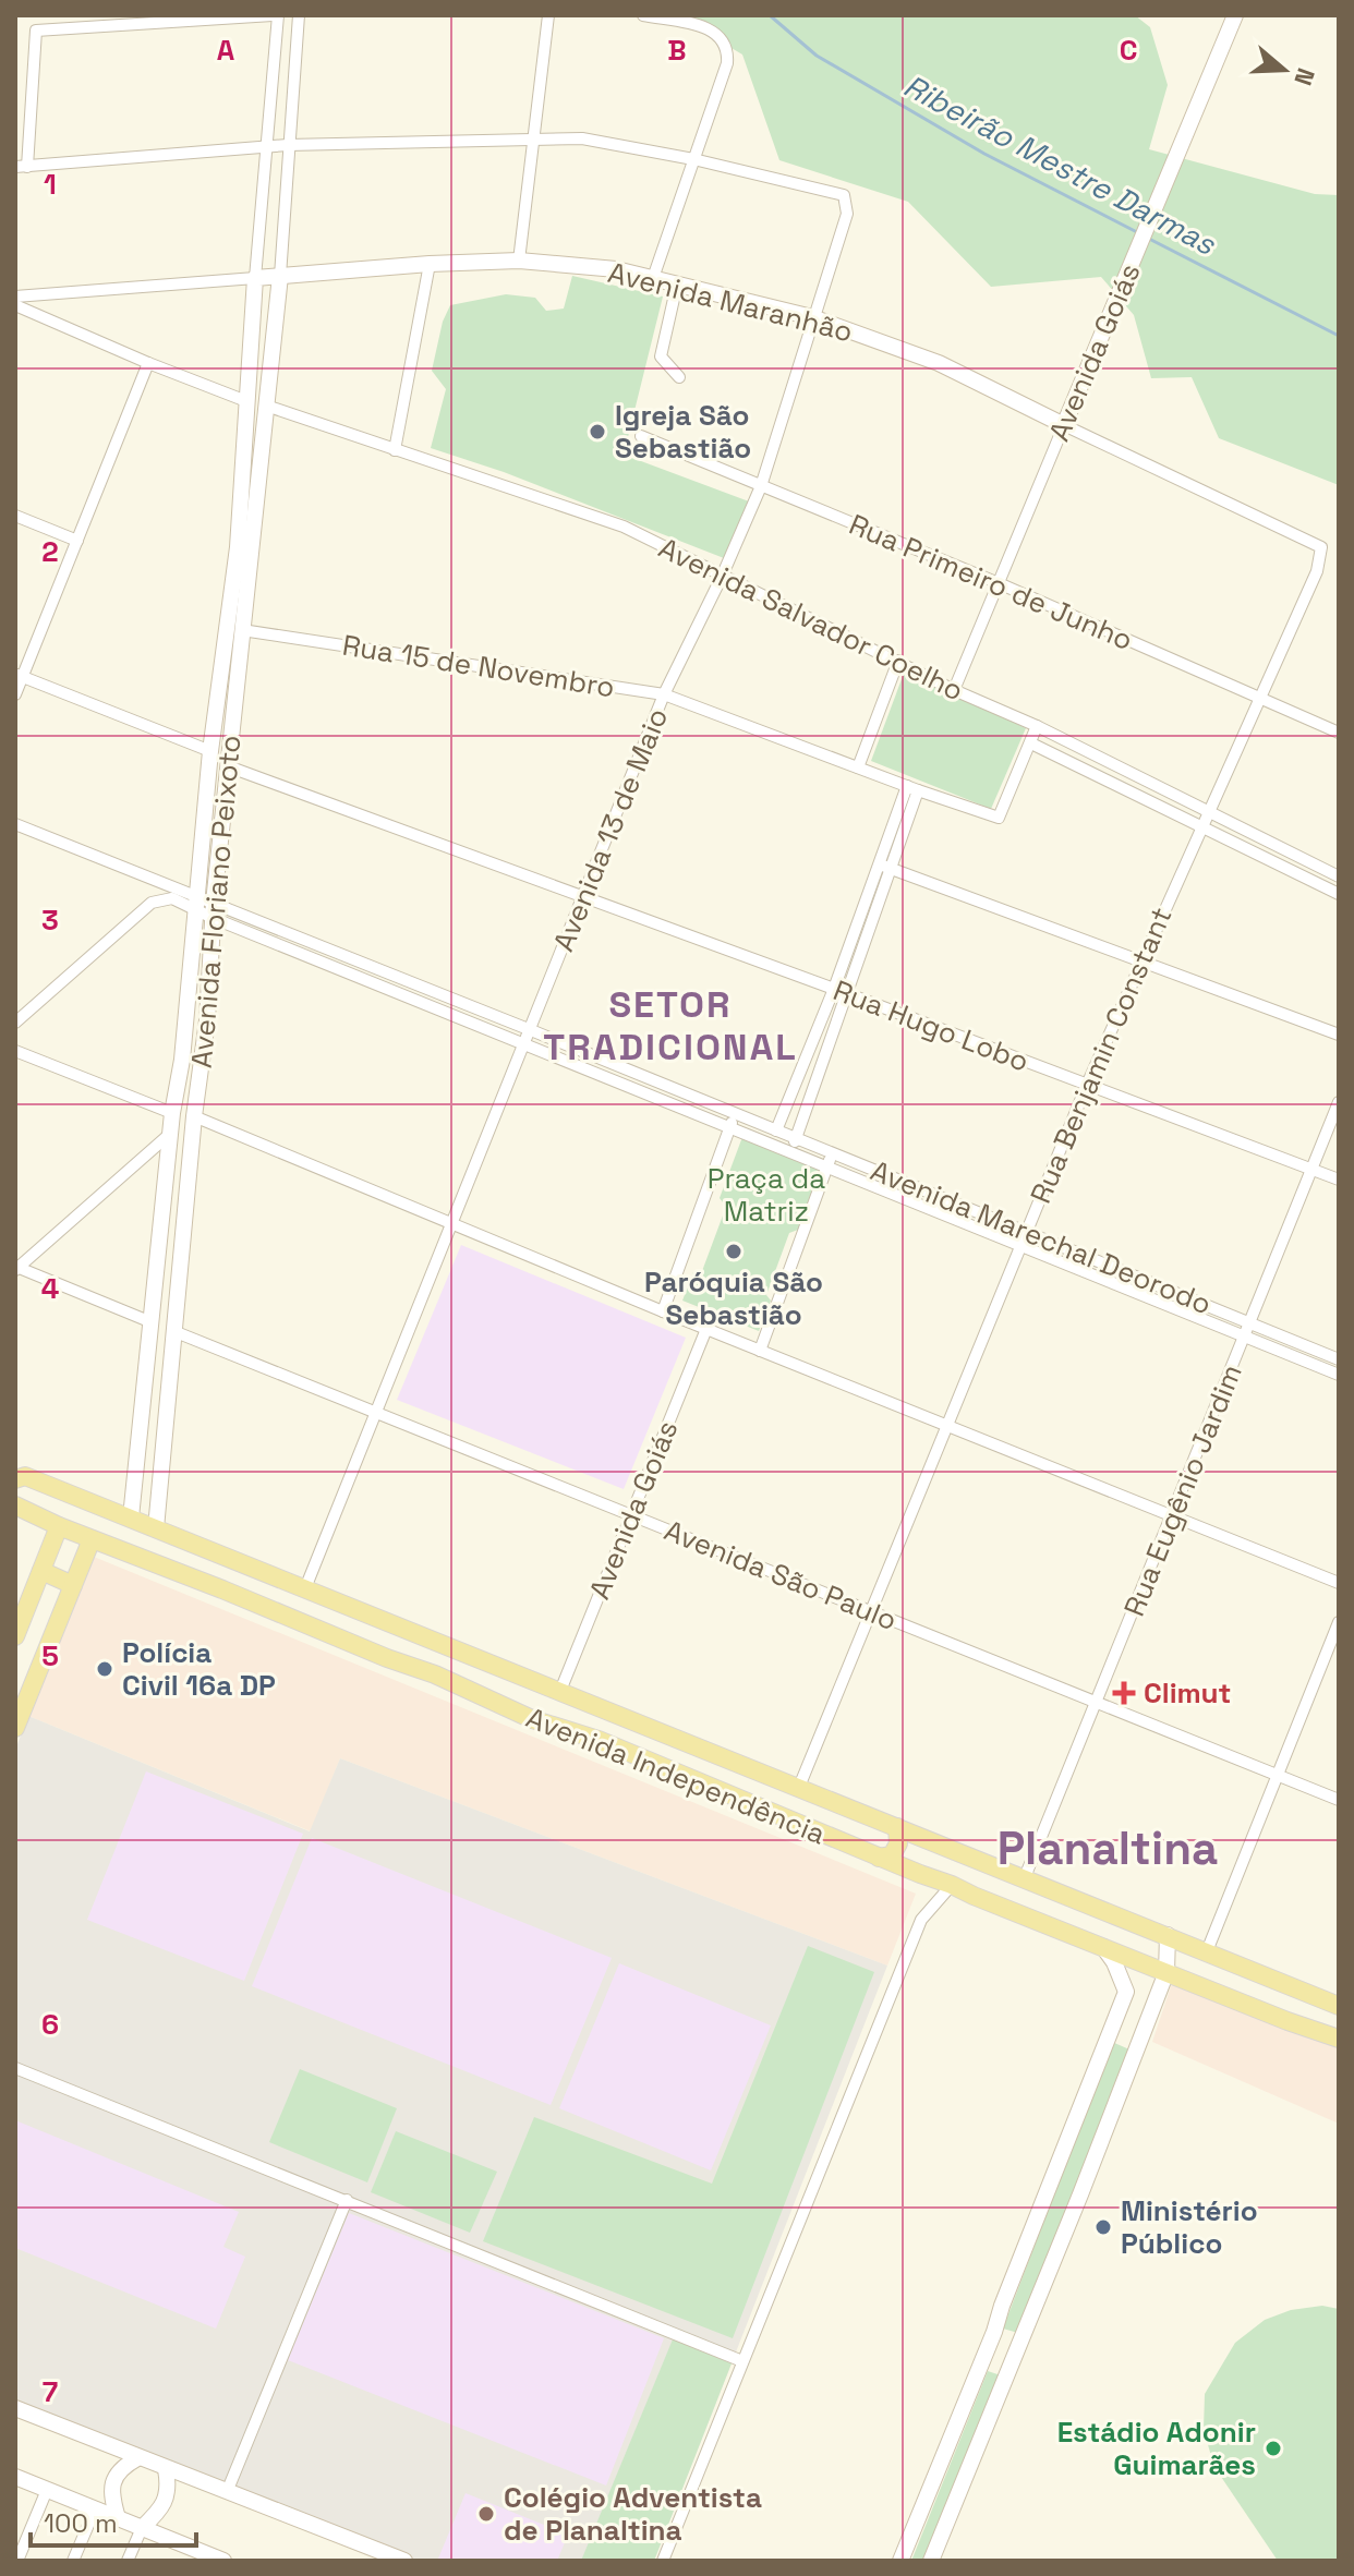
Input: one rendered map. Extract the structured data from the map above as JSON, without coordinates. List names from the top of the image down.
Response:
{
  "streets": {
    "main road": ["Avenida Independência"],
    "street": [
      "Avenida Maranhão",
      "Avenida Goiás",
      "Rua Primeiro de Junho",
      "Avenida Salvador Coelho",
      "Rua 15 de Novembro",
      "Avenida 13 de Maio",
      "Avenida Floriano Peixoto",
      "Rua Hugo Lobo",
      "Rua Benjamin Constant",
      "Avenida Marechal Deorodo",
      "Rua Eugênio Jardim",
      "Avenida São Paulo"
    ]
  },
  "crossings": [
    ["Avenida Maranhão", "Avenida Goiás"],
    ["Avenida Maranhão", "Avenida 13 de Maio"],
    ["Avenida Maranhão", "Avenida Floriano Peixoto"],
    ["Avenida Maranhão", "Rua Benjamin Constant"],
    ["Avenida Goiás", "Rua Primeiro de Junho"],
    ["Avenida Goiás", "Avenida Salvador Coelho"],
    ["Avenida Goiás", "Avenida São Paulo"],
    ["Avenida Goiás", "Avenida Independência"],
    ["Rua Primeiro de Junho", "Avenida 13 de Maio"],
    ["Rua Primeiro de Junho", "Rua Benjamin Constant"],
    ["Avenida Salvador Coelho", "Avenida 13 de Maio"],
    ["Avenida Salvador Coelho", "Avenida Floriano Peixoto"],
    ["Avenida Salvador Coelho", "Rua Benjamin Constant"],
    ["Rua 15 de Novembro", "Avenida 13 de Maio"],
    ["Rua 15 de Novembro", "Avenida Floriano Peixoto"],
    ["Avenida 13 de Maio", "Rua Hugo Lobo"],
    ["Avenida 13 de Maio", "Avenida Marechal Deorodo"],
    ["Avenida 13 de Maio", "Avenida São Paulo"],
    ["Avenida 13 de Maio", "Avenida Independência"],
    ["Avenida Floriano Peixoto", "Rua Hugo Lobo"],
    ["Avenida Floriano Peixoto", "Avenida Marechal Deorodo"],
    ["Avenida Floriano Peixoto", "Avenida São Paulo"],
    ["Avenida Floriano Peixoto", "Avenida Independência"],
    ["Rua Hugo Lobo", "Rua Benjamin Constant"],
    ["Rua Hugo Lobo", "Rua Eugênio Jardim"],
    ["Rua Benjamin Constant", "Avenida Marechal Deorodo"],
    ["Rua Benjamin Constant", "Avenida São Paulo"],
    ["Rua Benjamin Constant", "Avenida Independência"],
    ["Avenida Marechal Deorodo", "Rua Eugênio Jardim"],
    ["Rua Eugênio Jardim", "Avenida São Paulo"],
    ["Rua Eugênio Jardim", "Avenida Independência"]
  ],
  "districts": ["SETOR TRADICIONAL", "Planaltina"],
  "water": ["Ribeirão Mestre Darmas"],
  "parks": ["Praça da Matriz"],
  "places": {
    "other": [
      "Igreja São Sebastião",
      "Paróquia São Sebastião",
      "Polícia Civil 16a DP",
      "Ministério Público",
      "Estádio Adonir Guimarães",
      "Colégio Adventista de Planaltina"
    ],
    "health": ["Climut"]
  },
  "scale_bar": "100 m",
  "north": "right",
  "grid": {
    "columns": ["A", "B", "C"],
    "rows": [
      "1",
      "2",
      "3",
      "4",
      "5",
      "6",
      "7"
    ]
  }
}
